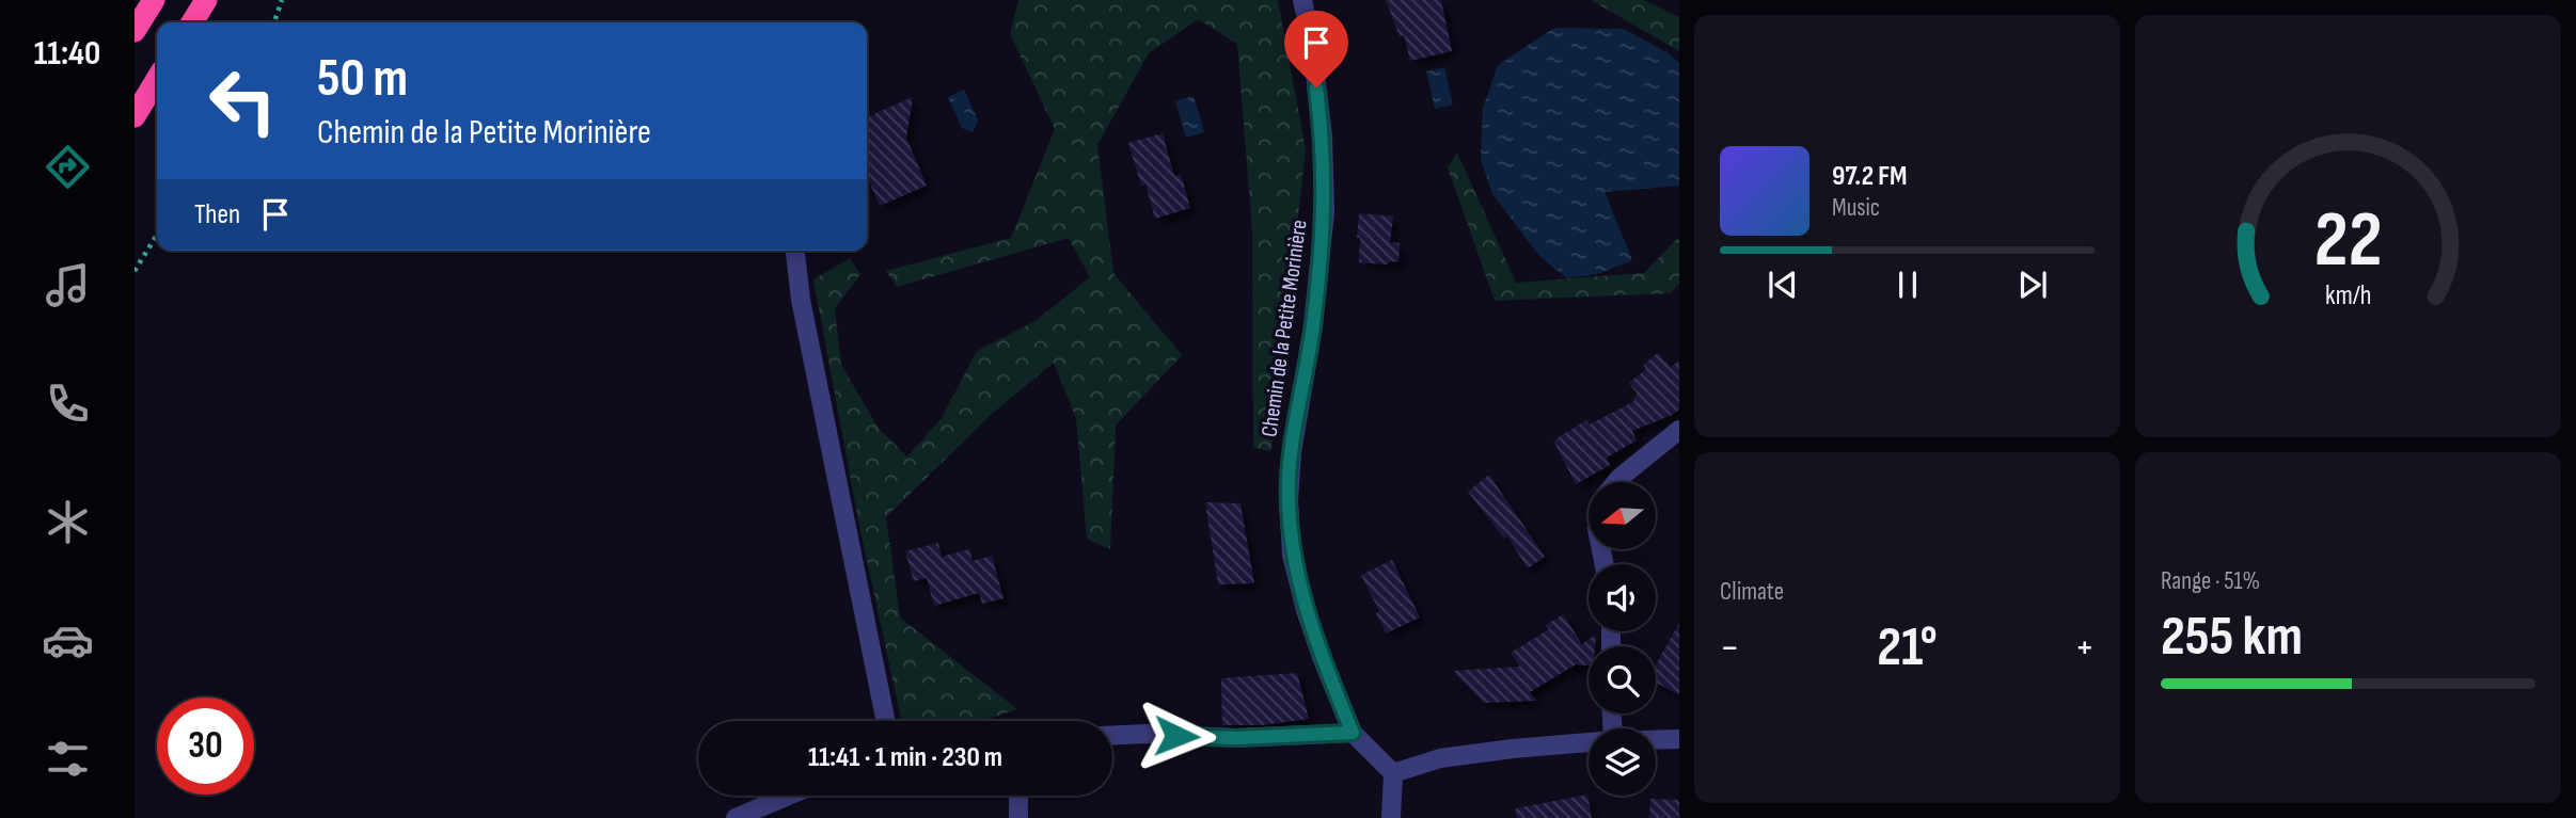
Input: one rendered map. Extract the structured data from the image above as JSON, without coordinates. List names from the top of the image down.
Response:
{
  "streets": {
    "street": ["Chemin de la Petite Morinière"]
  },
  "north": "left",
  "page": {
    "tabs": "11:40",
    "turn": ["50 m", "Chemin de la Petite Morinière"],
    "song": ["97.2 FM", "Music"],
    "then": "Then",
    "tile": [
      "Climate",
      ["Range · 51%", "255 km"]
    ],
    "heat": ["−", "21°", "+"],
    "limit": "30",
    "trip": "11:41 · 1 min · 230 m",
    "gauge": ["22", "km/h"]
  }
}
